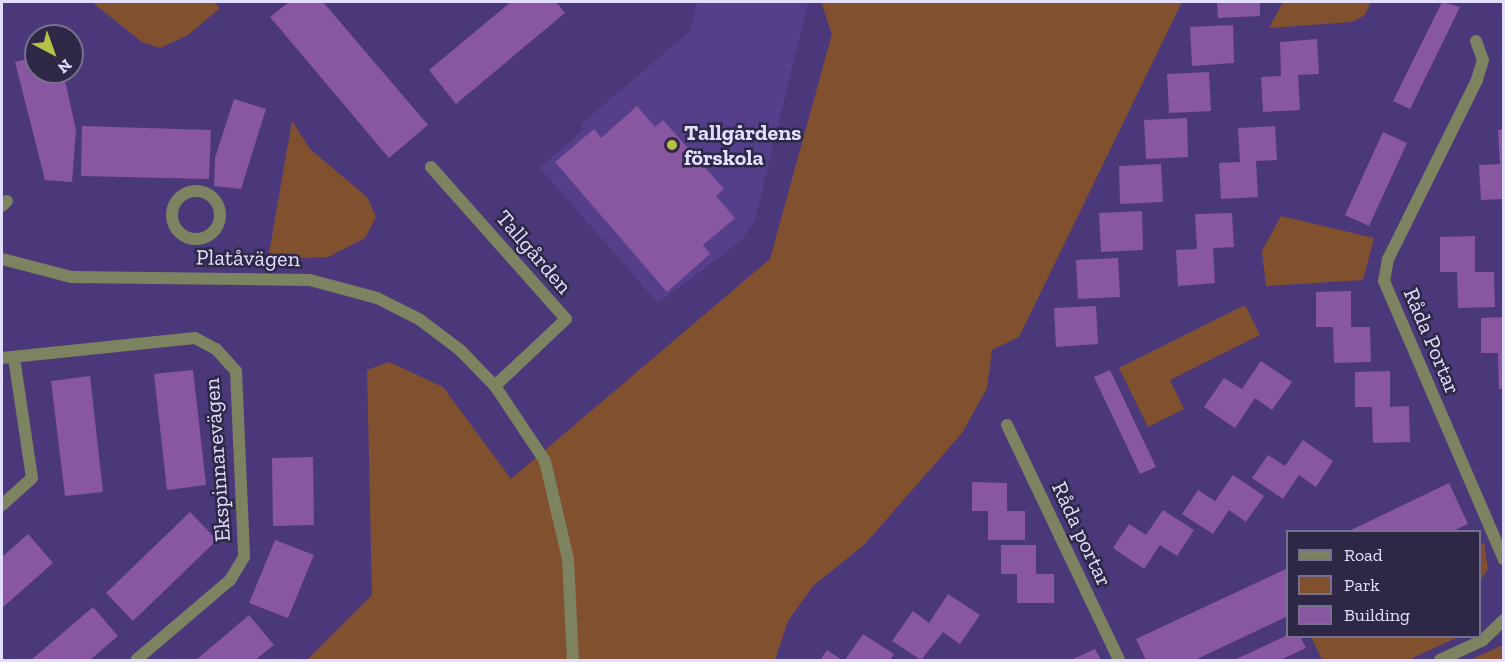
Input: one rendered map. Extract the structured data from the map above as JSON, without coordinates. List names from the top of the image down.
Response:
{
  "streets": {
    "street": [
      "Tallgården",
      "Platåvägen",
      "Råda Portar",
      "Ekspinnarevägen",
      "Råda portar"
    ]
  },
  "crossings": [
    ["Tallgården", "Platåvägen"]
  ],
  "places": ["Tallgårdens förskola"],
  "legend": ["Road", "Park", "Building"],
  "north": "bottom right"
}
